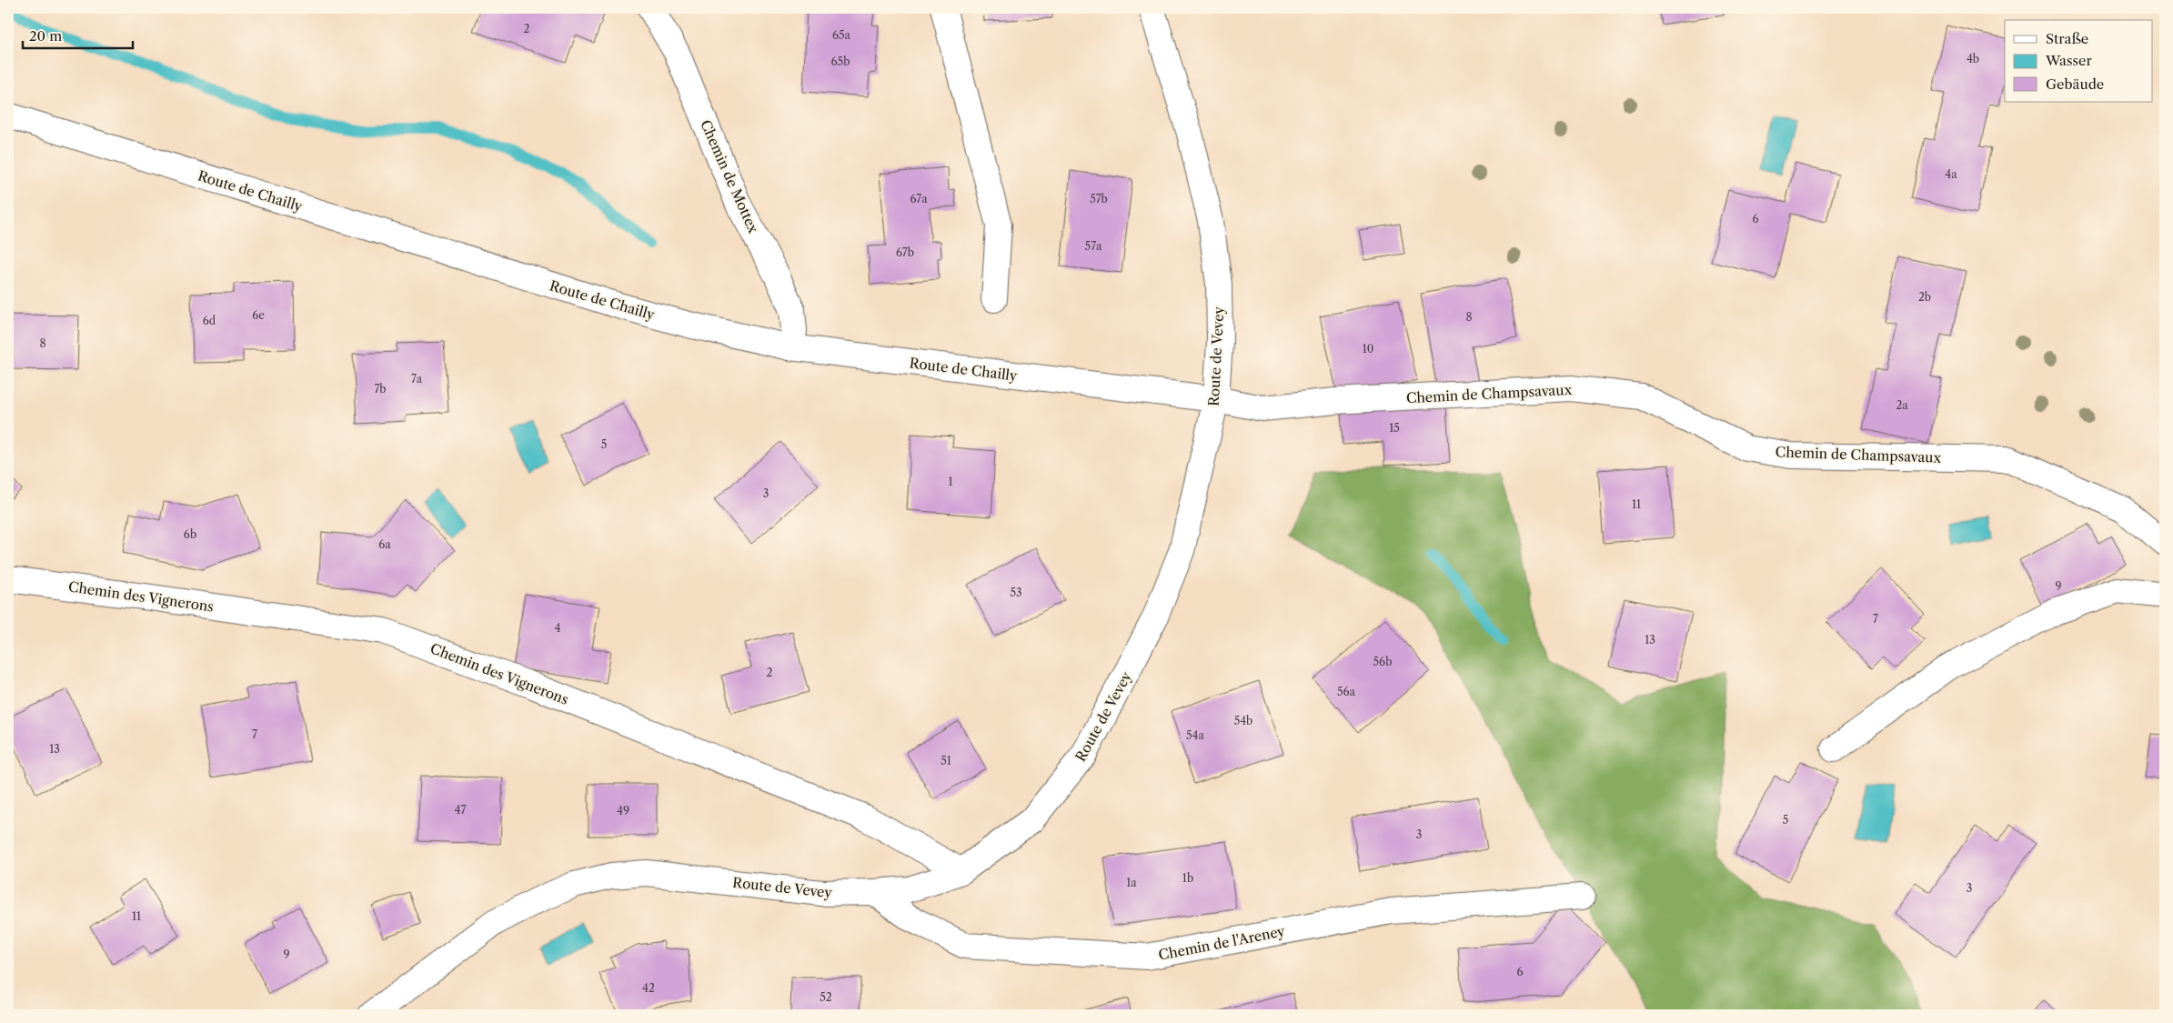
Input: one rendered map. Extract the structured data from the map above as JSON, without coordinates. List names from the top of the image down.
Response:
{
  "streets": {
    "street": [
      "Chemin de Mottex",
      "Route de Chailly",
      "Route de Vevey",
      "Chemin de Champsavaux",
      "Chemin des Vignerons",
      "Chemin de l'Areney"
    ]
  },
  "crossings": [
    ["Chemin de Mottex", "Route de Chailly"],
    ["Route de Chailly", "Route de Vevey"],
    ["Route de Chailly", "Chemin de Champsavaux"],
    ["Route de Vevey", "Chemin de Champsavaux"],
    ["Route de Vevey", "Chemin des Vignerons"],
    ["Route de Vevey", "Chemin de l'Areney"]
  ],
  "house_numbers": [
    "2",
    "65a",
    "4b",
    "65b",
    "4a",
    "67a",
    "57b",
    "6",
    "57a",
    "67b",
    "2b",
    "6e",
    "8",
    "6d",
    "8",
    "10",
    "7a",
    "7b",
    "2a",
    "15",
    "5",
    "1",
    "3",
    "11",
    "6b",
    "6a",
    "9",
    "53",
    "7",
    "4",
    "13",
    "56b",
    "2",
    "56a",
    "54b",
    "7",
    "54a",
    "13",
    "51",
    "47",
    "49",
    "5",
    "3",
    "1b",
    "1a",
    "3",
    "11",
    "9",
    "6",
    "42",
    "52"
  ],
  "legend": ["Straße", "Wasser", "Gebäude"],
  "scale_bar": "20 m"
}
